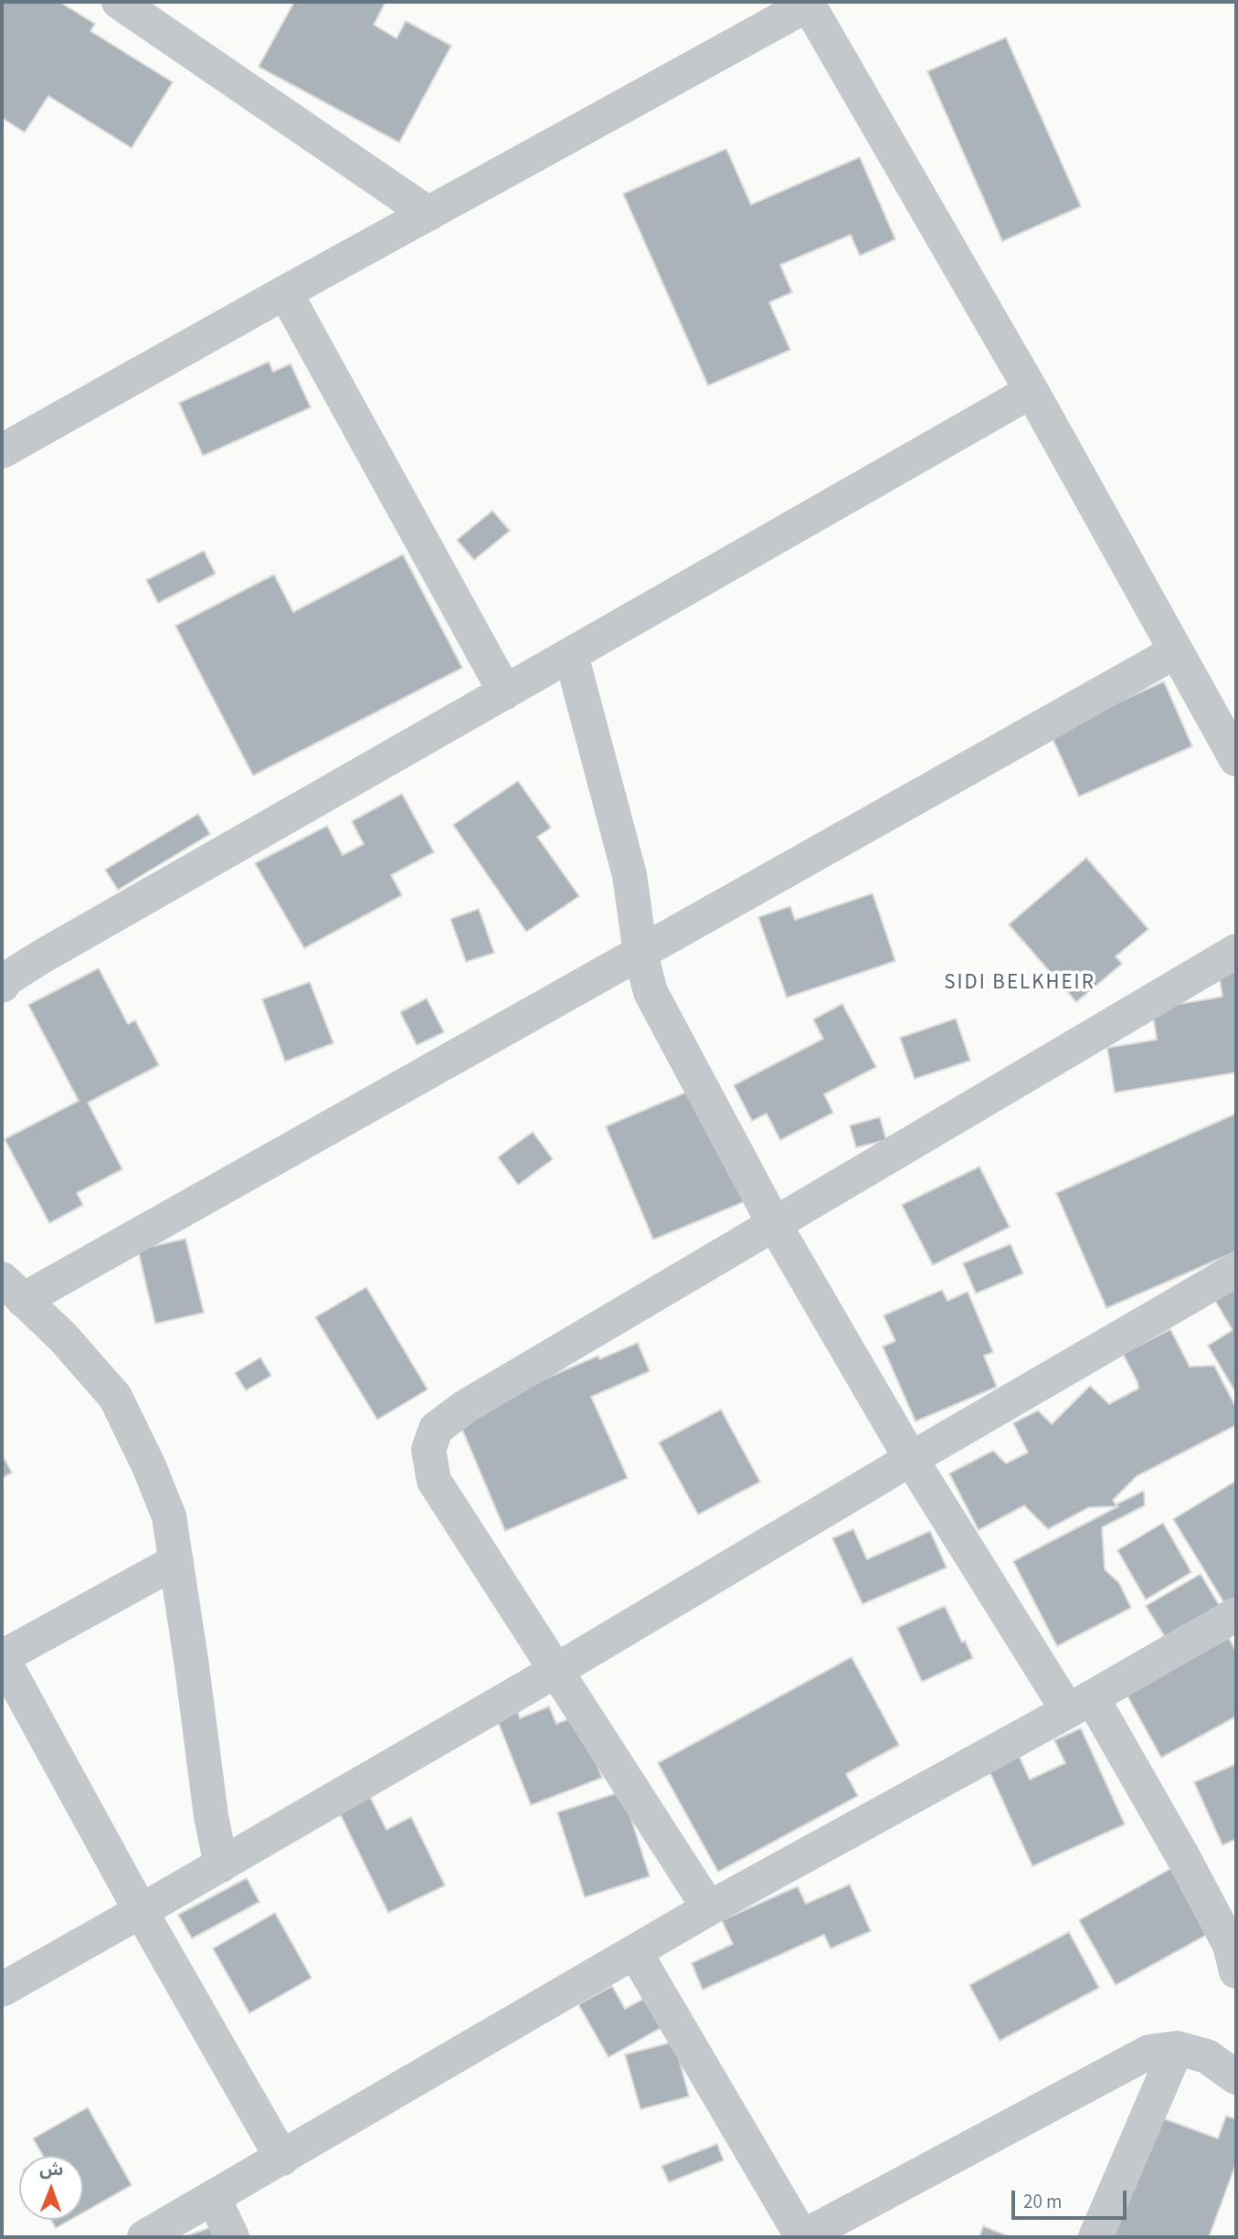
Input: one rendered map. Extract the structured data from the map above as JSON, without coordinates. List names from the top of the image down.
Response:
{
  "districts": ["SIDI BELKHEIR"],
  "scale_bar": "20 m",
  "north": "top"
}
